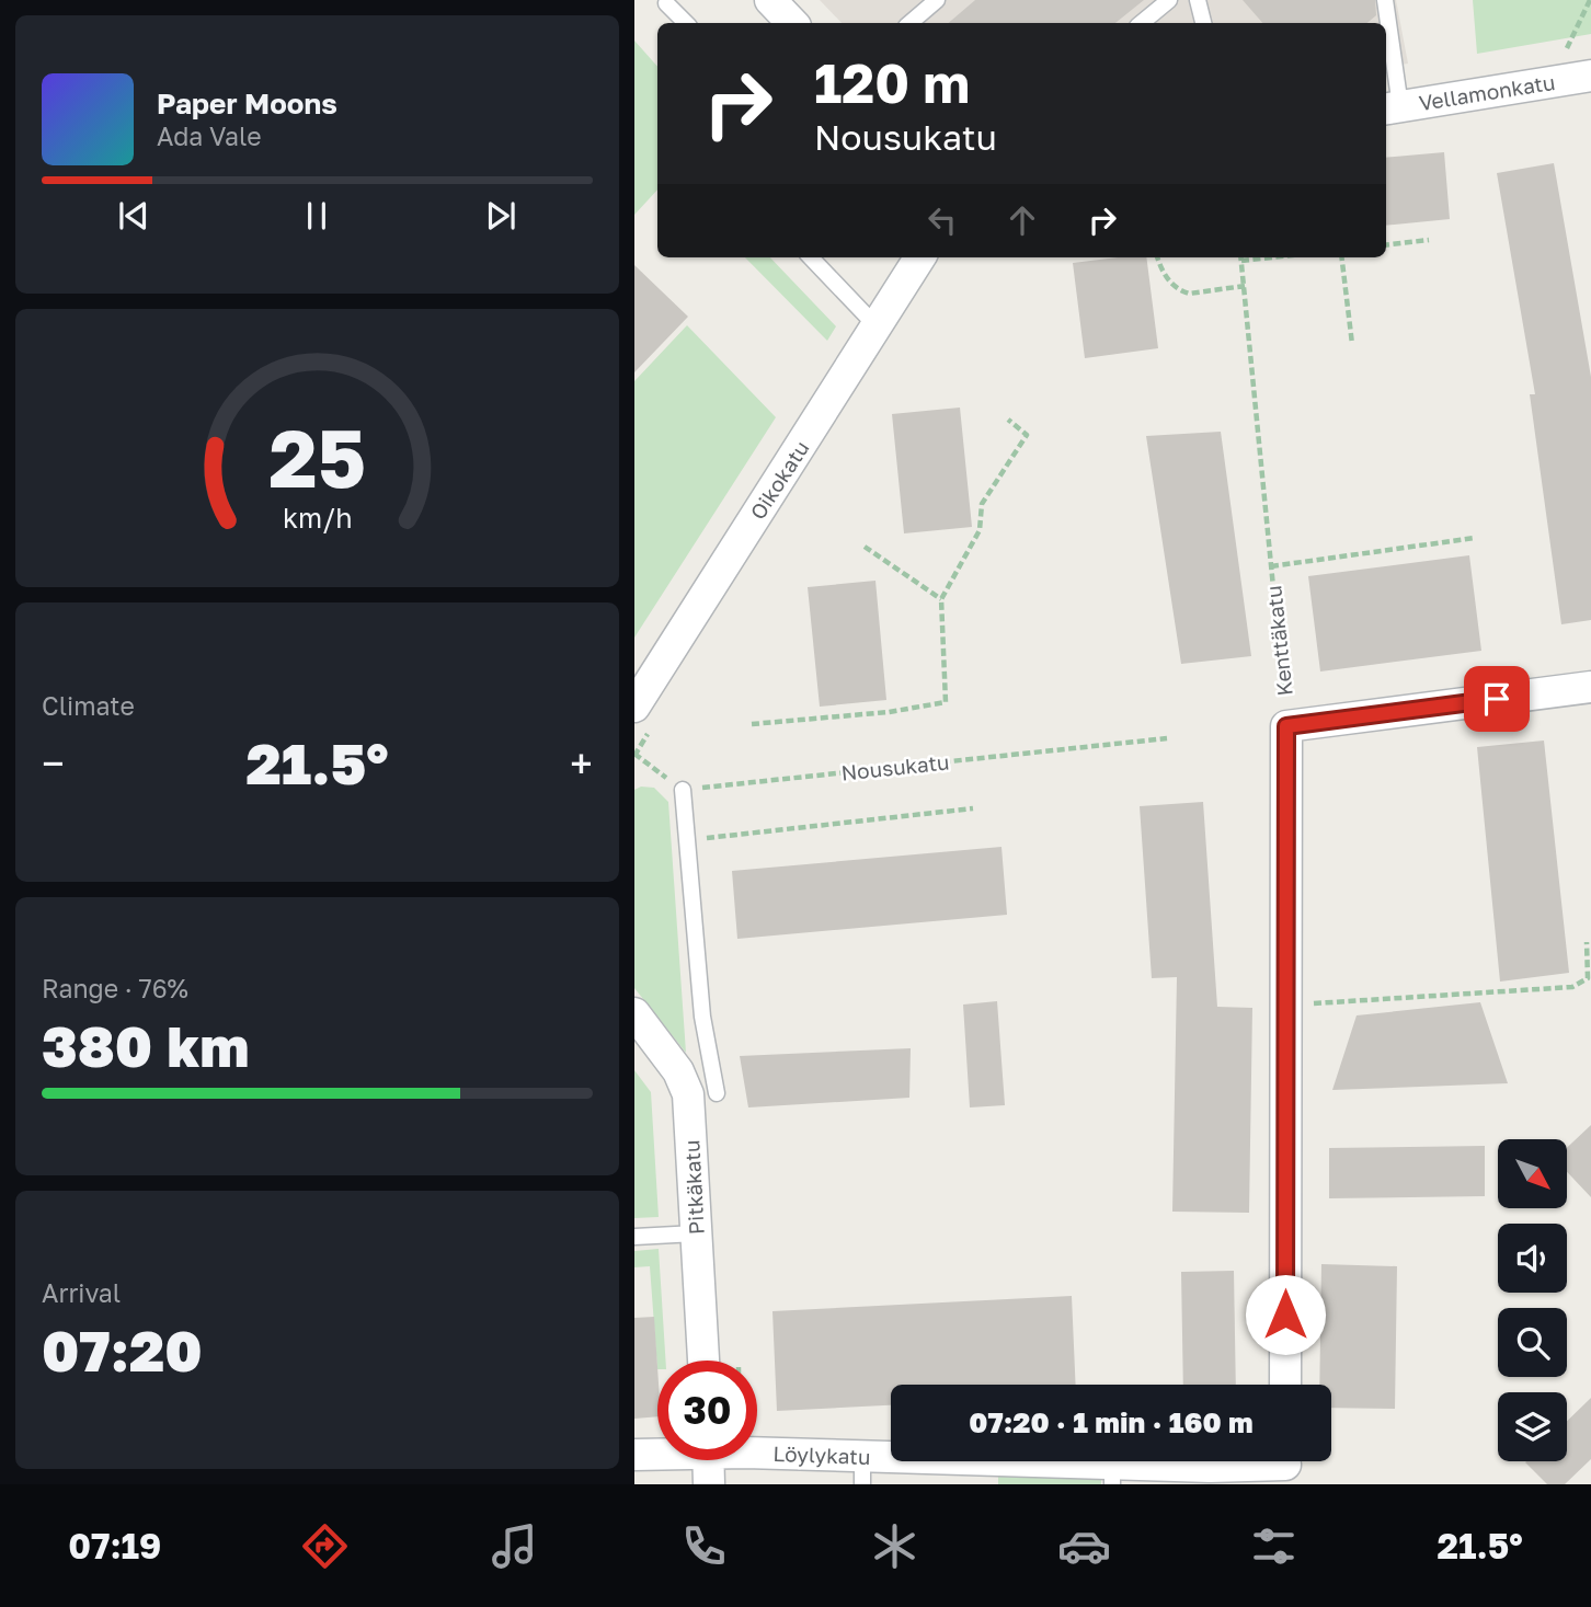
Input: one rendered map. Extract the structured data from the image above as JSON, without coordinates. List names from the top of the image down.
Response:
{
  "streets": {
    "street": [
      "Vellamonkatu",
      "Oikokatu",
      "Kenttäkatu",
      "Pitkäkatu",
      "Löylykatu"
    ],
    "path": ["Nousukatu"]
  },
  "north": "bottom right",
  "page": {
    "turn": ["120 m", "Nousukatu"],
    "song": ["Paper Moons", "Ada Vale"],
    "tile": [
      "Climate",
      ["Range · 76%", "380 km"],
      ["Arrival", "07:20"]
    ],
    "heat": ["−", "21.5°", "+"],
    "limit": "30",
    "trip": "07:20 · 1 min · 160 m",
    "tabs": ["07:19", "21.5°"],
    "gauge": ["25", "km/h"]
  }
}
